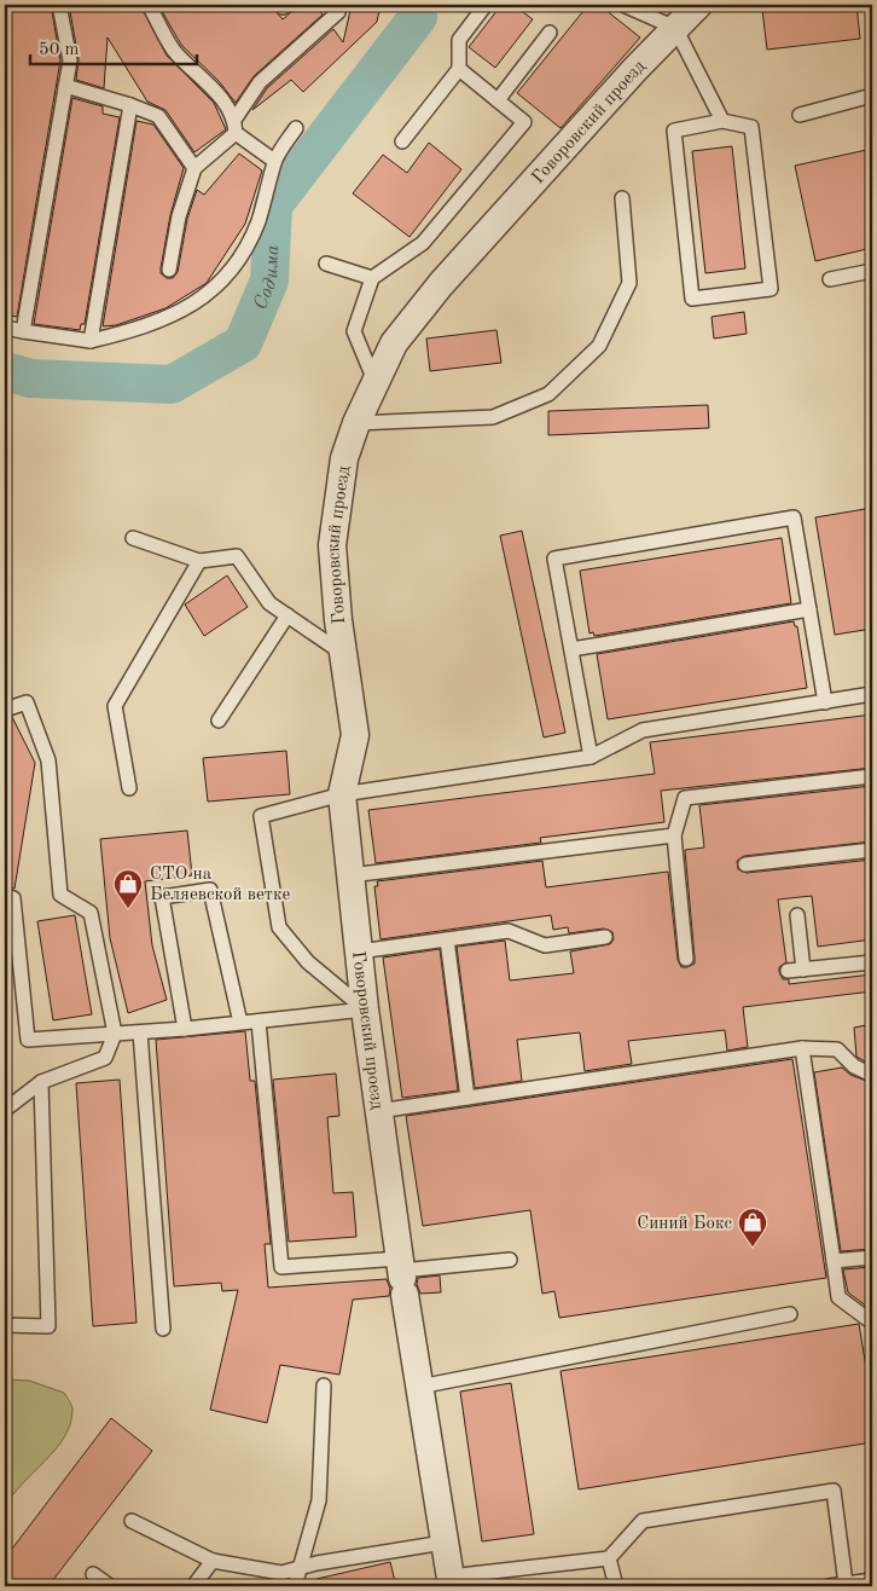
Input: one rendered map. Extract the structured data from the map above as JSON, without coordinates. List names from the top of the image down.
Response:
{
  "streets": {
    "street": ["Говоровский проезд"]
  },
  "water": ["Содима"],
  "places": {
    "shop": ["СТО на Беляевской ветке", "Синий Бокс"]
  },
  "scale_bar": "50 m"
}
